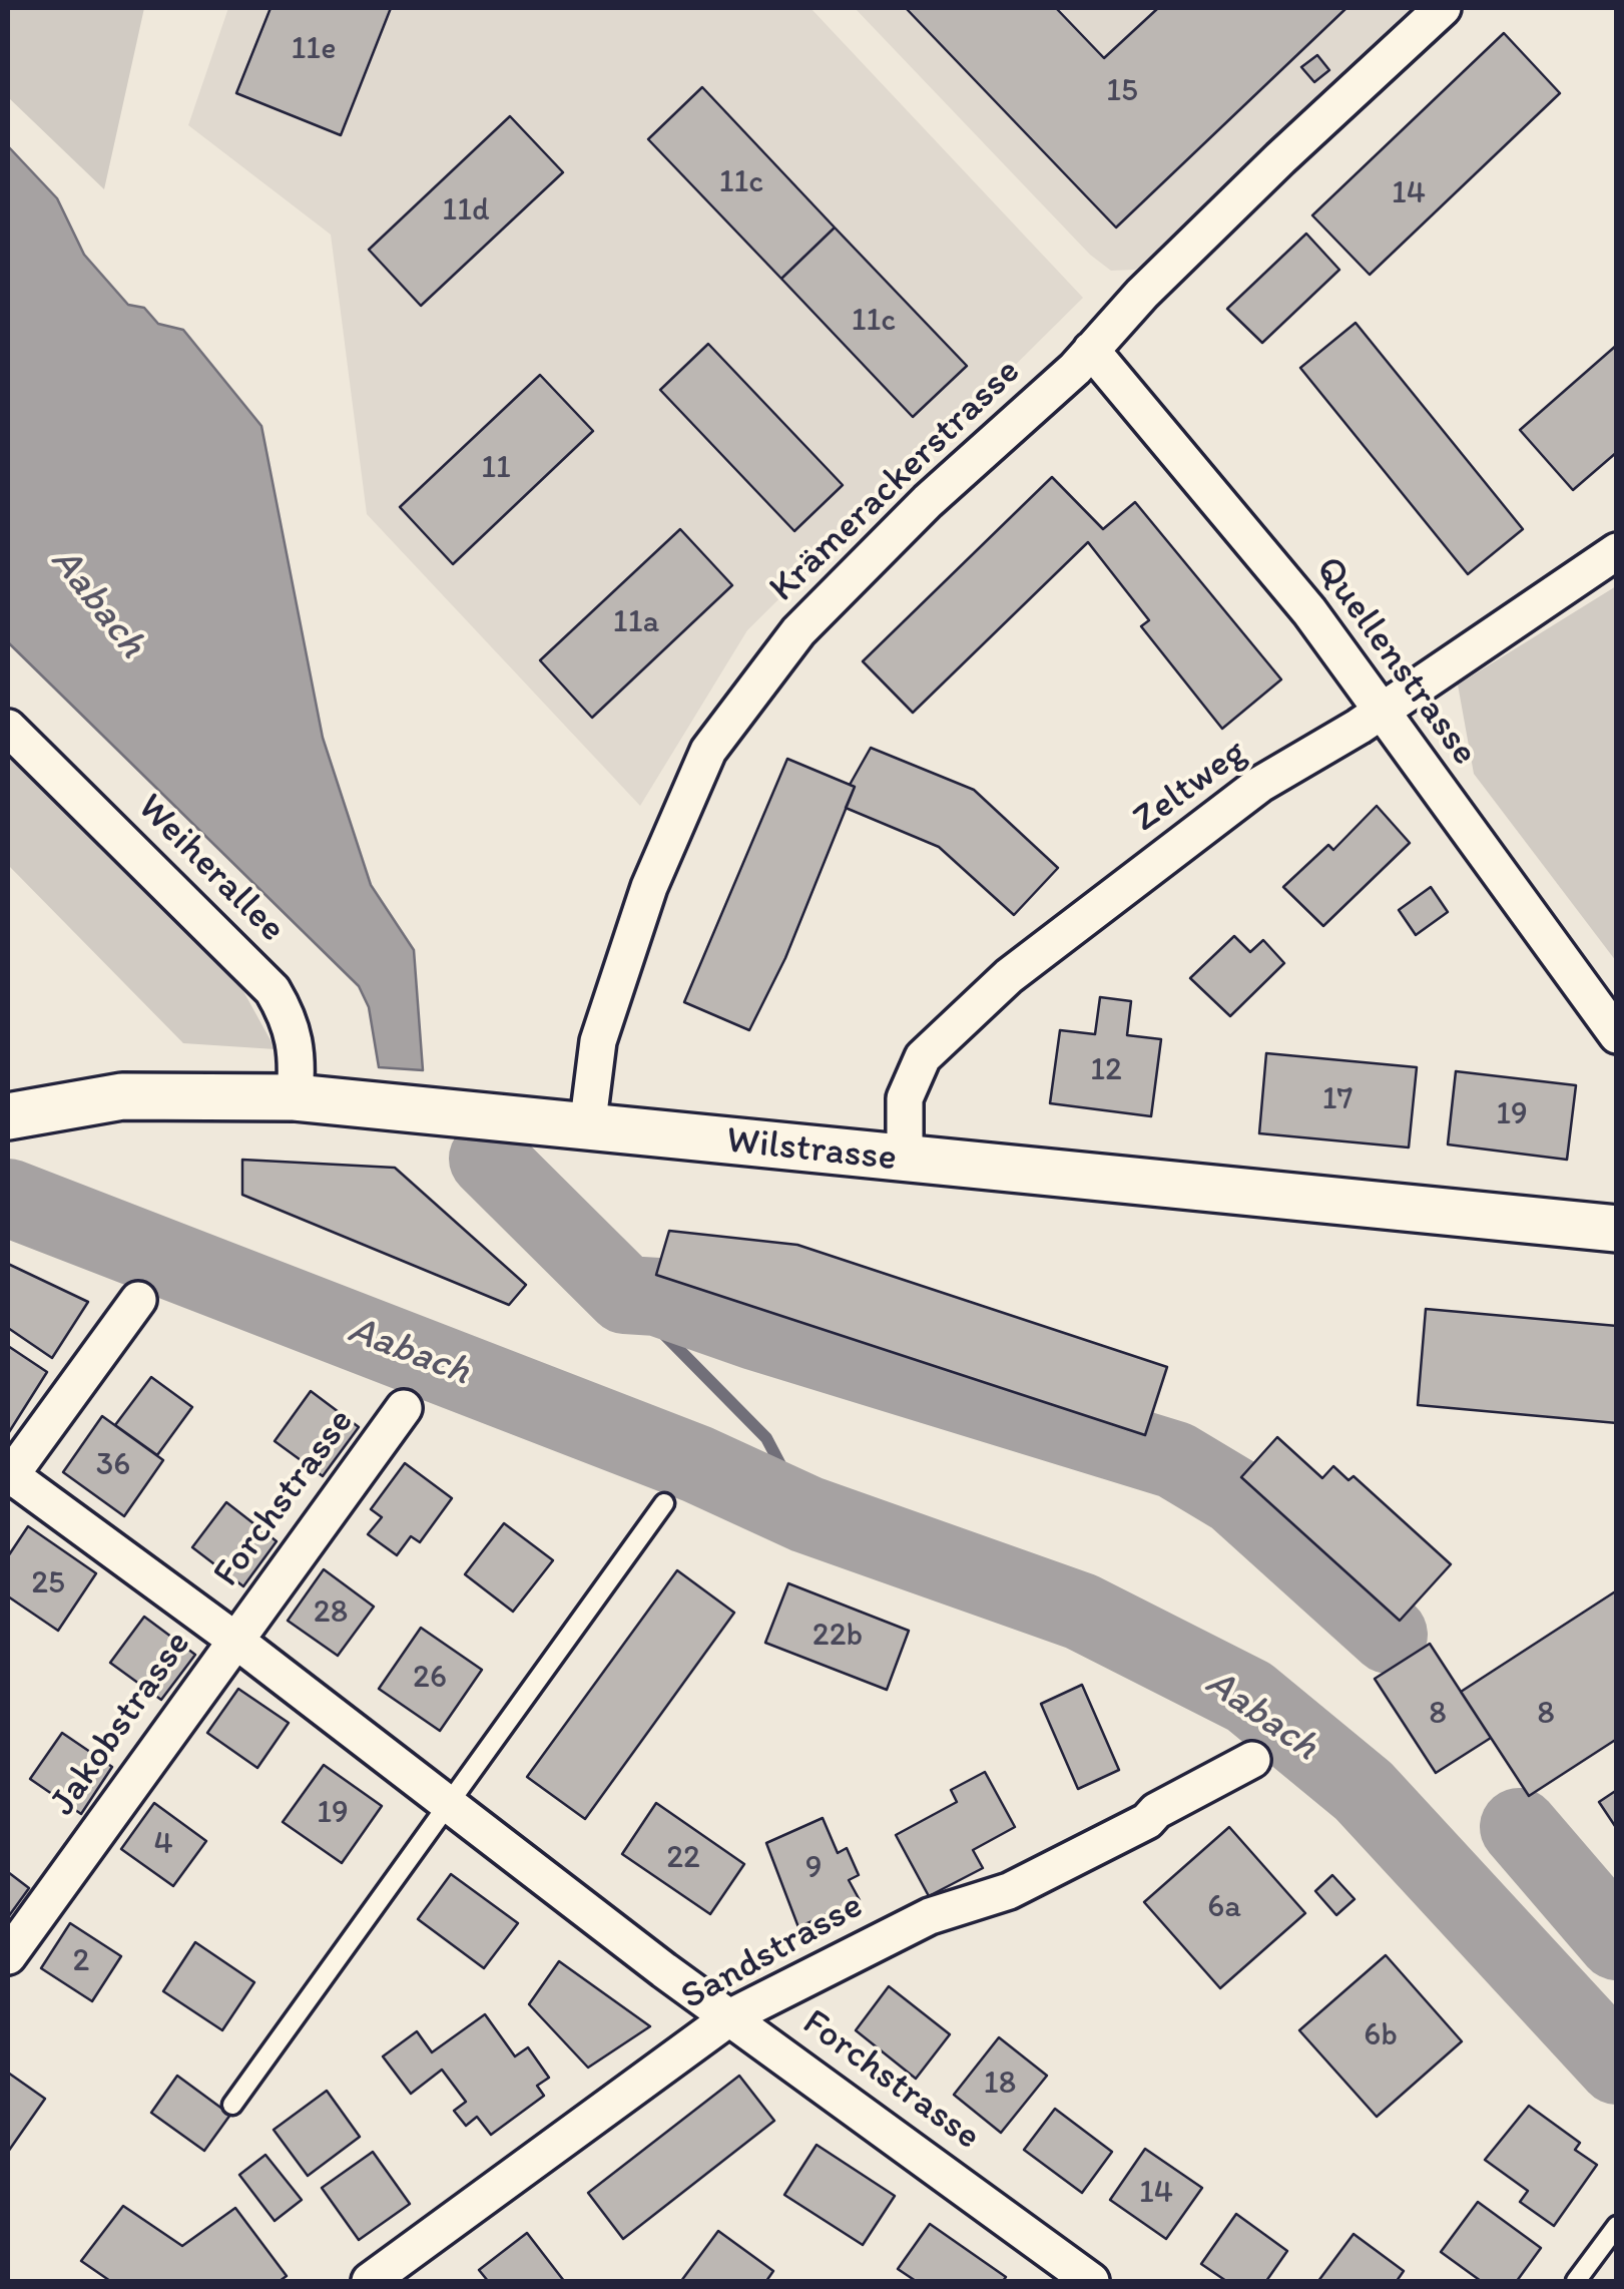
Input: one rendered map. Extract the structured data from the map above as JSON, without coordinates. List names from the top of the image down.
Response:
{
  "streets": {
    "street": [
      "Krämerackerstrasse",
      "Quellenstrasse",
      "Zeltweg",
      "Weiherallee",
      "Wilstrasse",
      "Forchstrasse",
      "Jakobstrasse",
      "Sandstrasse"
    ]
  },
  "crossings": [
    ["Krämerackerstrasse", "Quellenstrasse"],
    ["Krämerackerstrasse", "Wilstrasse"],
    ["Quellenstrasse", "Zeltweg"],
    ["Zeltweg", "Wilstrasse"],
    ["Weiherallee", "Wilstrasse"],
    ["Forchstrasse", "Jakobstrasse"],
    ["Forchstrasse", "Sandstrasse"]
  ],
  "water": ["Aabach"],
  "house_numbers": [
    "11e",
    "15",
    "11c",
    "14",
    "11d",
    "11c",
    "11",
    "11a",
    "12",
    "17",
    "19",
    "36",
    "25",
    "28",
    "22b",
    "26",
    "8",
    "8",
    "19",
    "4",
    "22",
    "9",
    "6a",
    "2",
    "6b",
    "18",
    "14"
  ]
}
